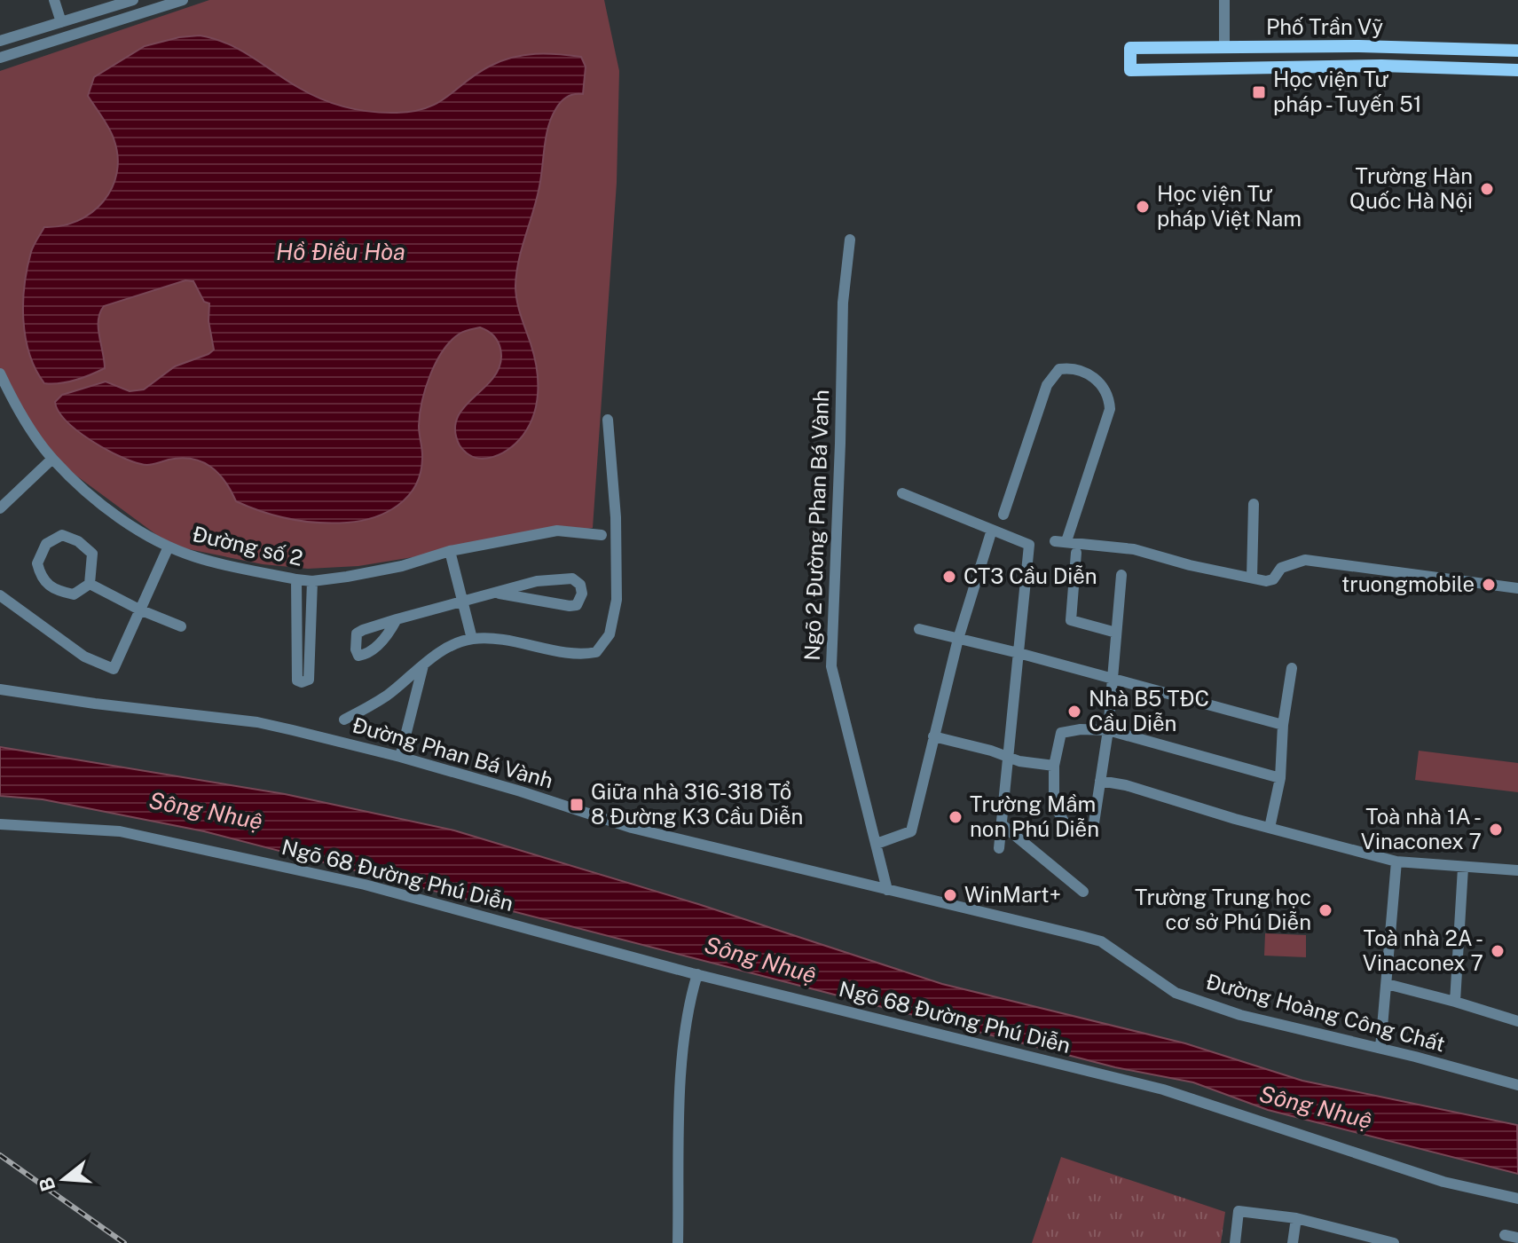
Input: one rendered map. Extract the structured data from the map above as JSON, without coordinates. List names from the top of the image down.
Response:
{
  "streets": {
    "main road": ["Phố Trần Vỹ"],
    "street": [
      "Ngõ 2 Đường Phan Bá Vành",
      "Đường số 2",
      "Đường Phan Bá Vành",
      "Ngõ 68 Đường Phú Diễn",
      "Đường Hoàng Công Chất"
    ]
  },
  "crossings": [
    ["Ngõ 2 Đường Phan Bá Vành", "Đường Phan Bá Vành"],
    ["Ngõ 2 Đường Phan Bá Vành", "Đường Hoàng Công Chất"],
    ["Đường Phan Bá Vành", "Đường Hoàng Công Chất"]
  ],
  "water": ["Hồ Điều Hòa", "Sông Nhuệ"],
  "places": {
    "transit": ["Học viện Tư pháp - Tuyến 51", "Giữa nhà 316-318 Tổ 8 Đường K3 Cầu Diễn"],
    "other": [
      "Trường Hàn Quốc Hà Nội",
      "Học viện Tư pháp Việt Nam",
      "CT3 Cầu Diễn",
      "truongmobile",
      "Nhà B5 TĐC Cầu Diễn",
      "Trường Mầm non Phú Diễn",
      "Toà nhà 1A - Vinaconex 7",
      "WinMart+",
      "Trường Trung học cơ sở Phú Diễn",
      "Toà nhà 2A - Vinaconex 7"
    ]
  },
  "north": "left"
}
